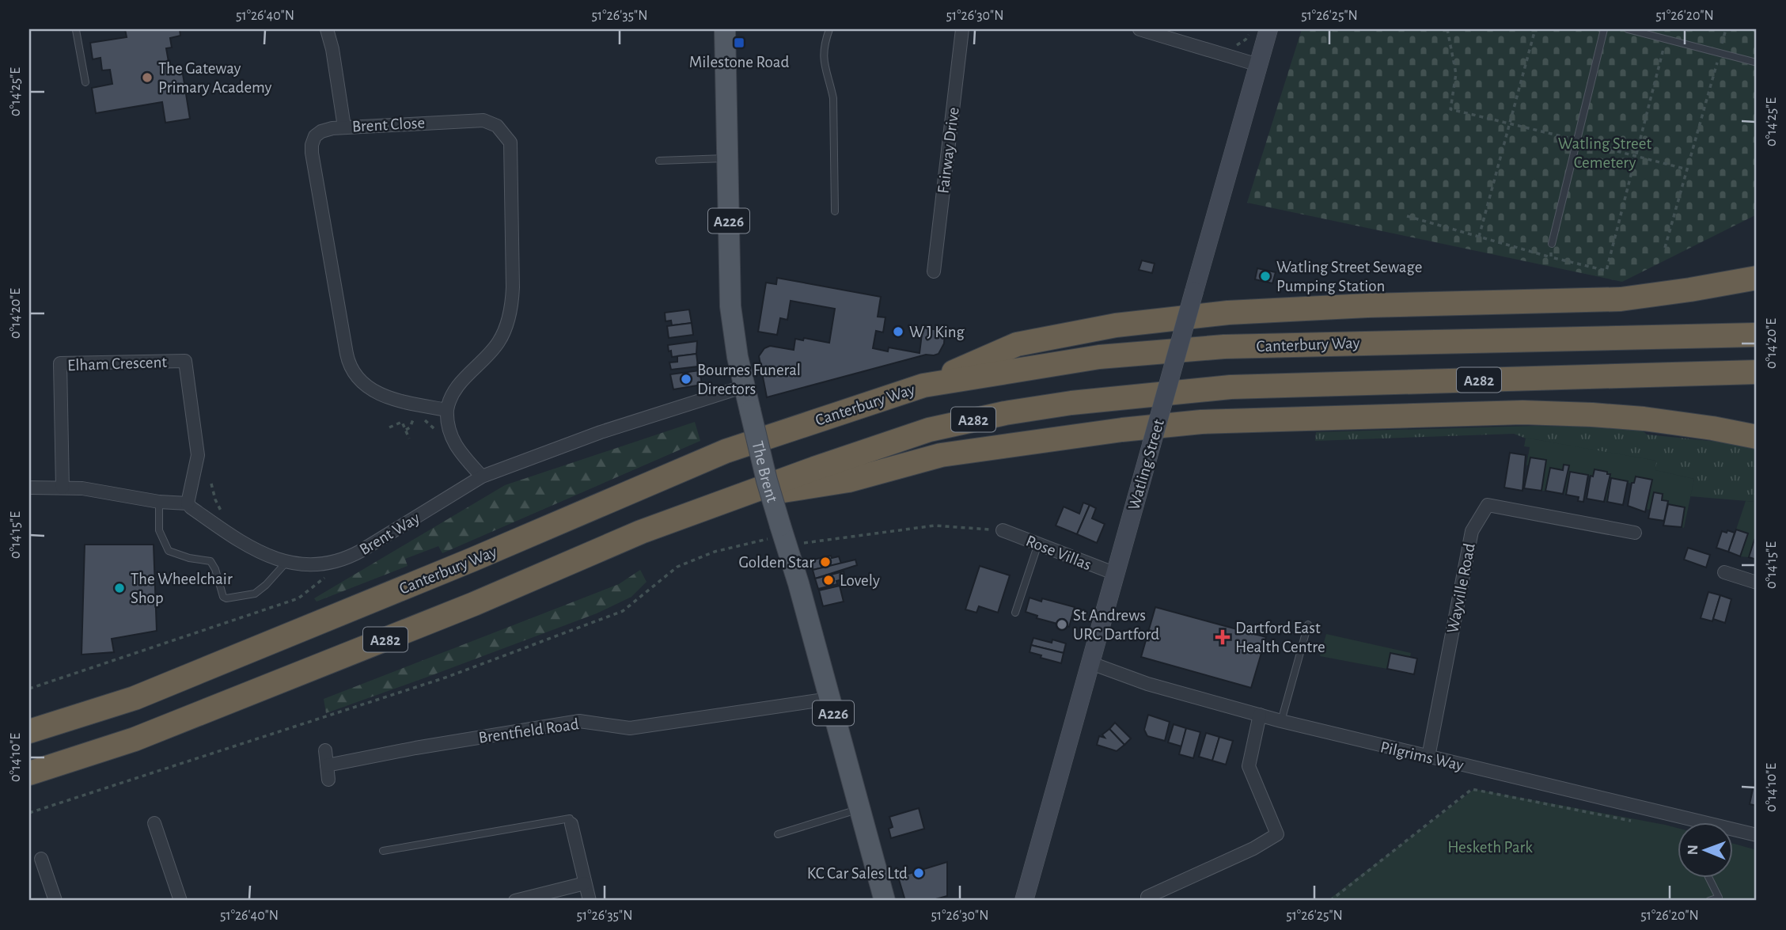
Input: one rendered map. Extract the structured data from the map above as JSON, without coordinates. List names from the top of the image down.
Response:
{
  "streets": {
    "highway": ["Canterbury Way", "A282"],
    "main road": ["A226", "Watling Street", "The Brent"],
    "street": [
      "Brent Close",
      "Fairway Drive",
      "Elham Crescent",
      "Brent Way",
      "Rose Villas",
      "Wayville Road",
      "Brentfield Road",
      "Pilgrims Way"
    ]
  },
  "crossings": [
    ["Elham Crescent", "Brent Way"],
    ["Watling Street", "Rose Villas"],
    ["Watling Street", "Pilgrims Way"],
    ["The Brent", "Brent Way"],
    ["The Brent", "Brentfield Road"],
    ["Wayville Road", "Pilgrims Way"]
  ],
  "parks": ["Watling Street Cemetery", "Hesketh Park"],
  "places": {
    "transit": ["Milestone Road"],
    "other": [
      "The Gateway Primary Academy",
      "Watling Street Sewage Pumping Station",
      "W J King",
      "Bournes Funeral Directors",
      "Golden Star",
      "Lovely",
      "The Wheelchair Shop",
      "St Andrews URC Dartford",
      "KC Car Sales Ltd"
    ],
    "health": ["Dartford East Health Centre"]
  },
  "north": "left",
  "coordinates": [
    "51°26'40\"N",
    "51°26'35\"N",
    "51°26'30\"N",
    "51°26'25\"N",
    "51°26'20\"N",
    "0°14'25\"E",
    "0°14'20\"E",
    "0°14'15\"E",
    "0°14'10\"E"
  ]
}
